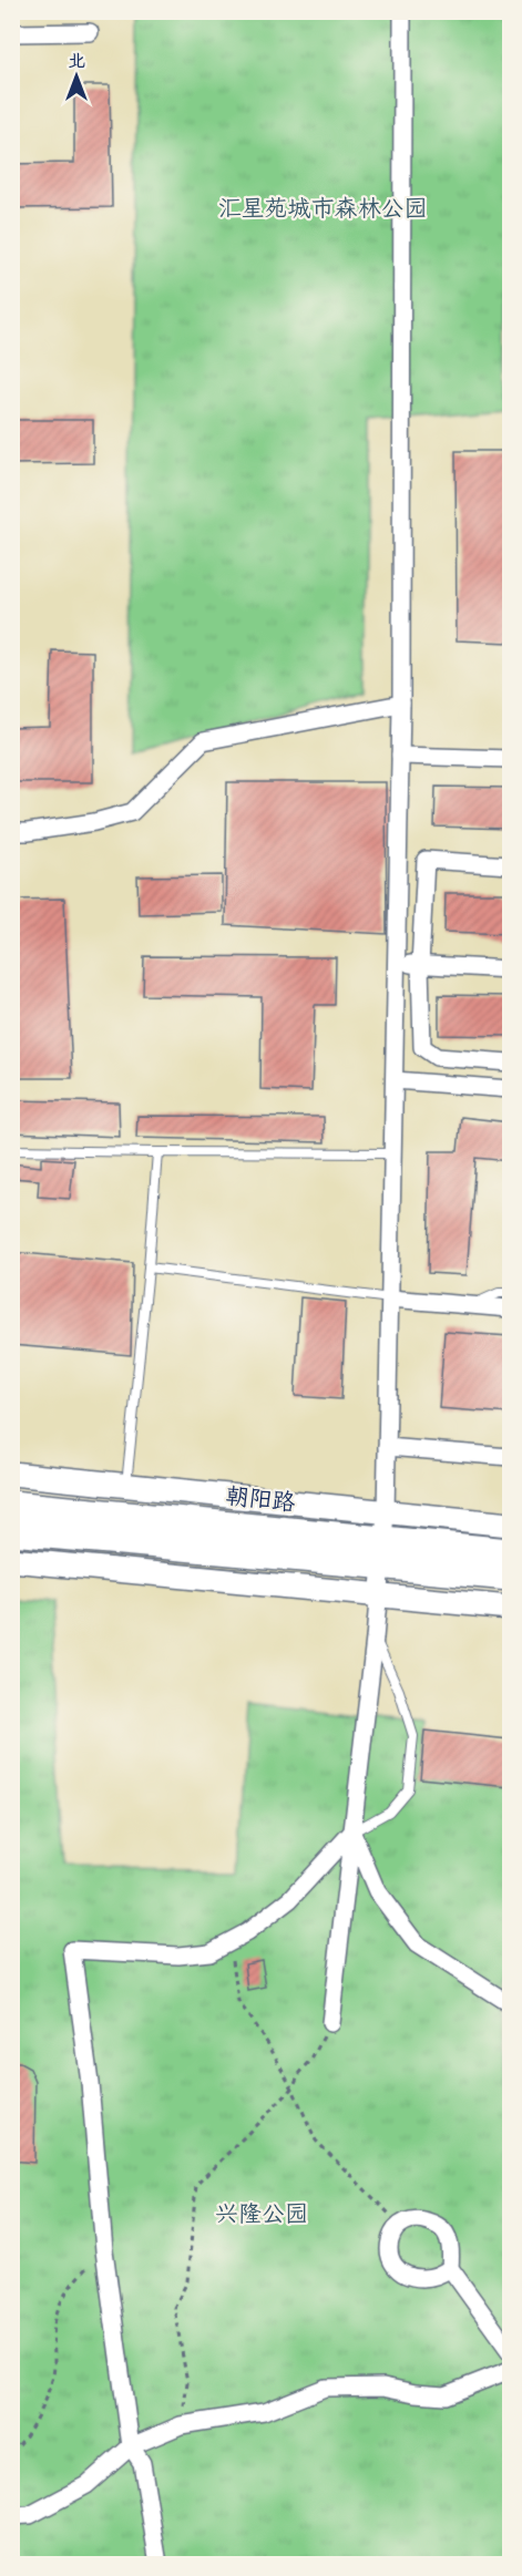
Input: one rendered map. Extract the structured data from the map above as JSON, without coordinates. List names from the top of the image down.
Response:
{
  "streets": {
    "highway": ["朝阳路"]
  },
  "parks": ["汇星苑城市森林公园", "兴隆公园"],
  "north": "top"
}
